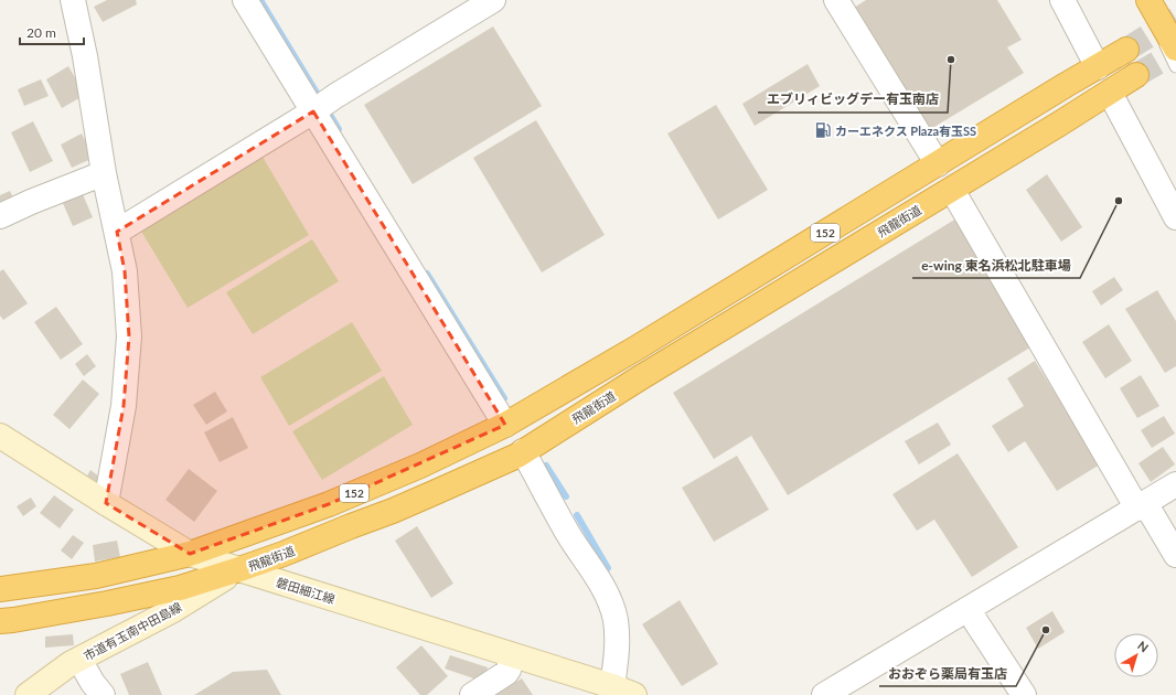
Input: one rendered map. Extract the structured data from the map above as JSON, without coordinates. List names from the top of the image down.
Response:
{
  "streets": {
    "highway": ["飛龍街道", "152"],
    "main road": ["磐田細江線", "市道有玉南中田島線"]
  },
  "crossings": [
    ["飛龍街道", "磐田細江線"],
    ["飛龍街道", "市道有玉南中田島線"],
    ["152", "磐田細江線"],
    ["磐田細江線", "市道有玉南中田島線"]
  ],
  "places": {
    "other": ["エブリィビッグデー有玉南店", "e-wing 東名浜松北駐車場", "おおぞら薬局有玉店"],
    "fuel station": ["カーエネクス Plaza有玉SS"]
  },
  "scale_bar": "20 m",
  "north": "top right"
}
